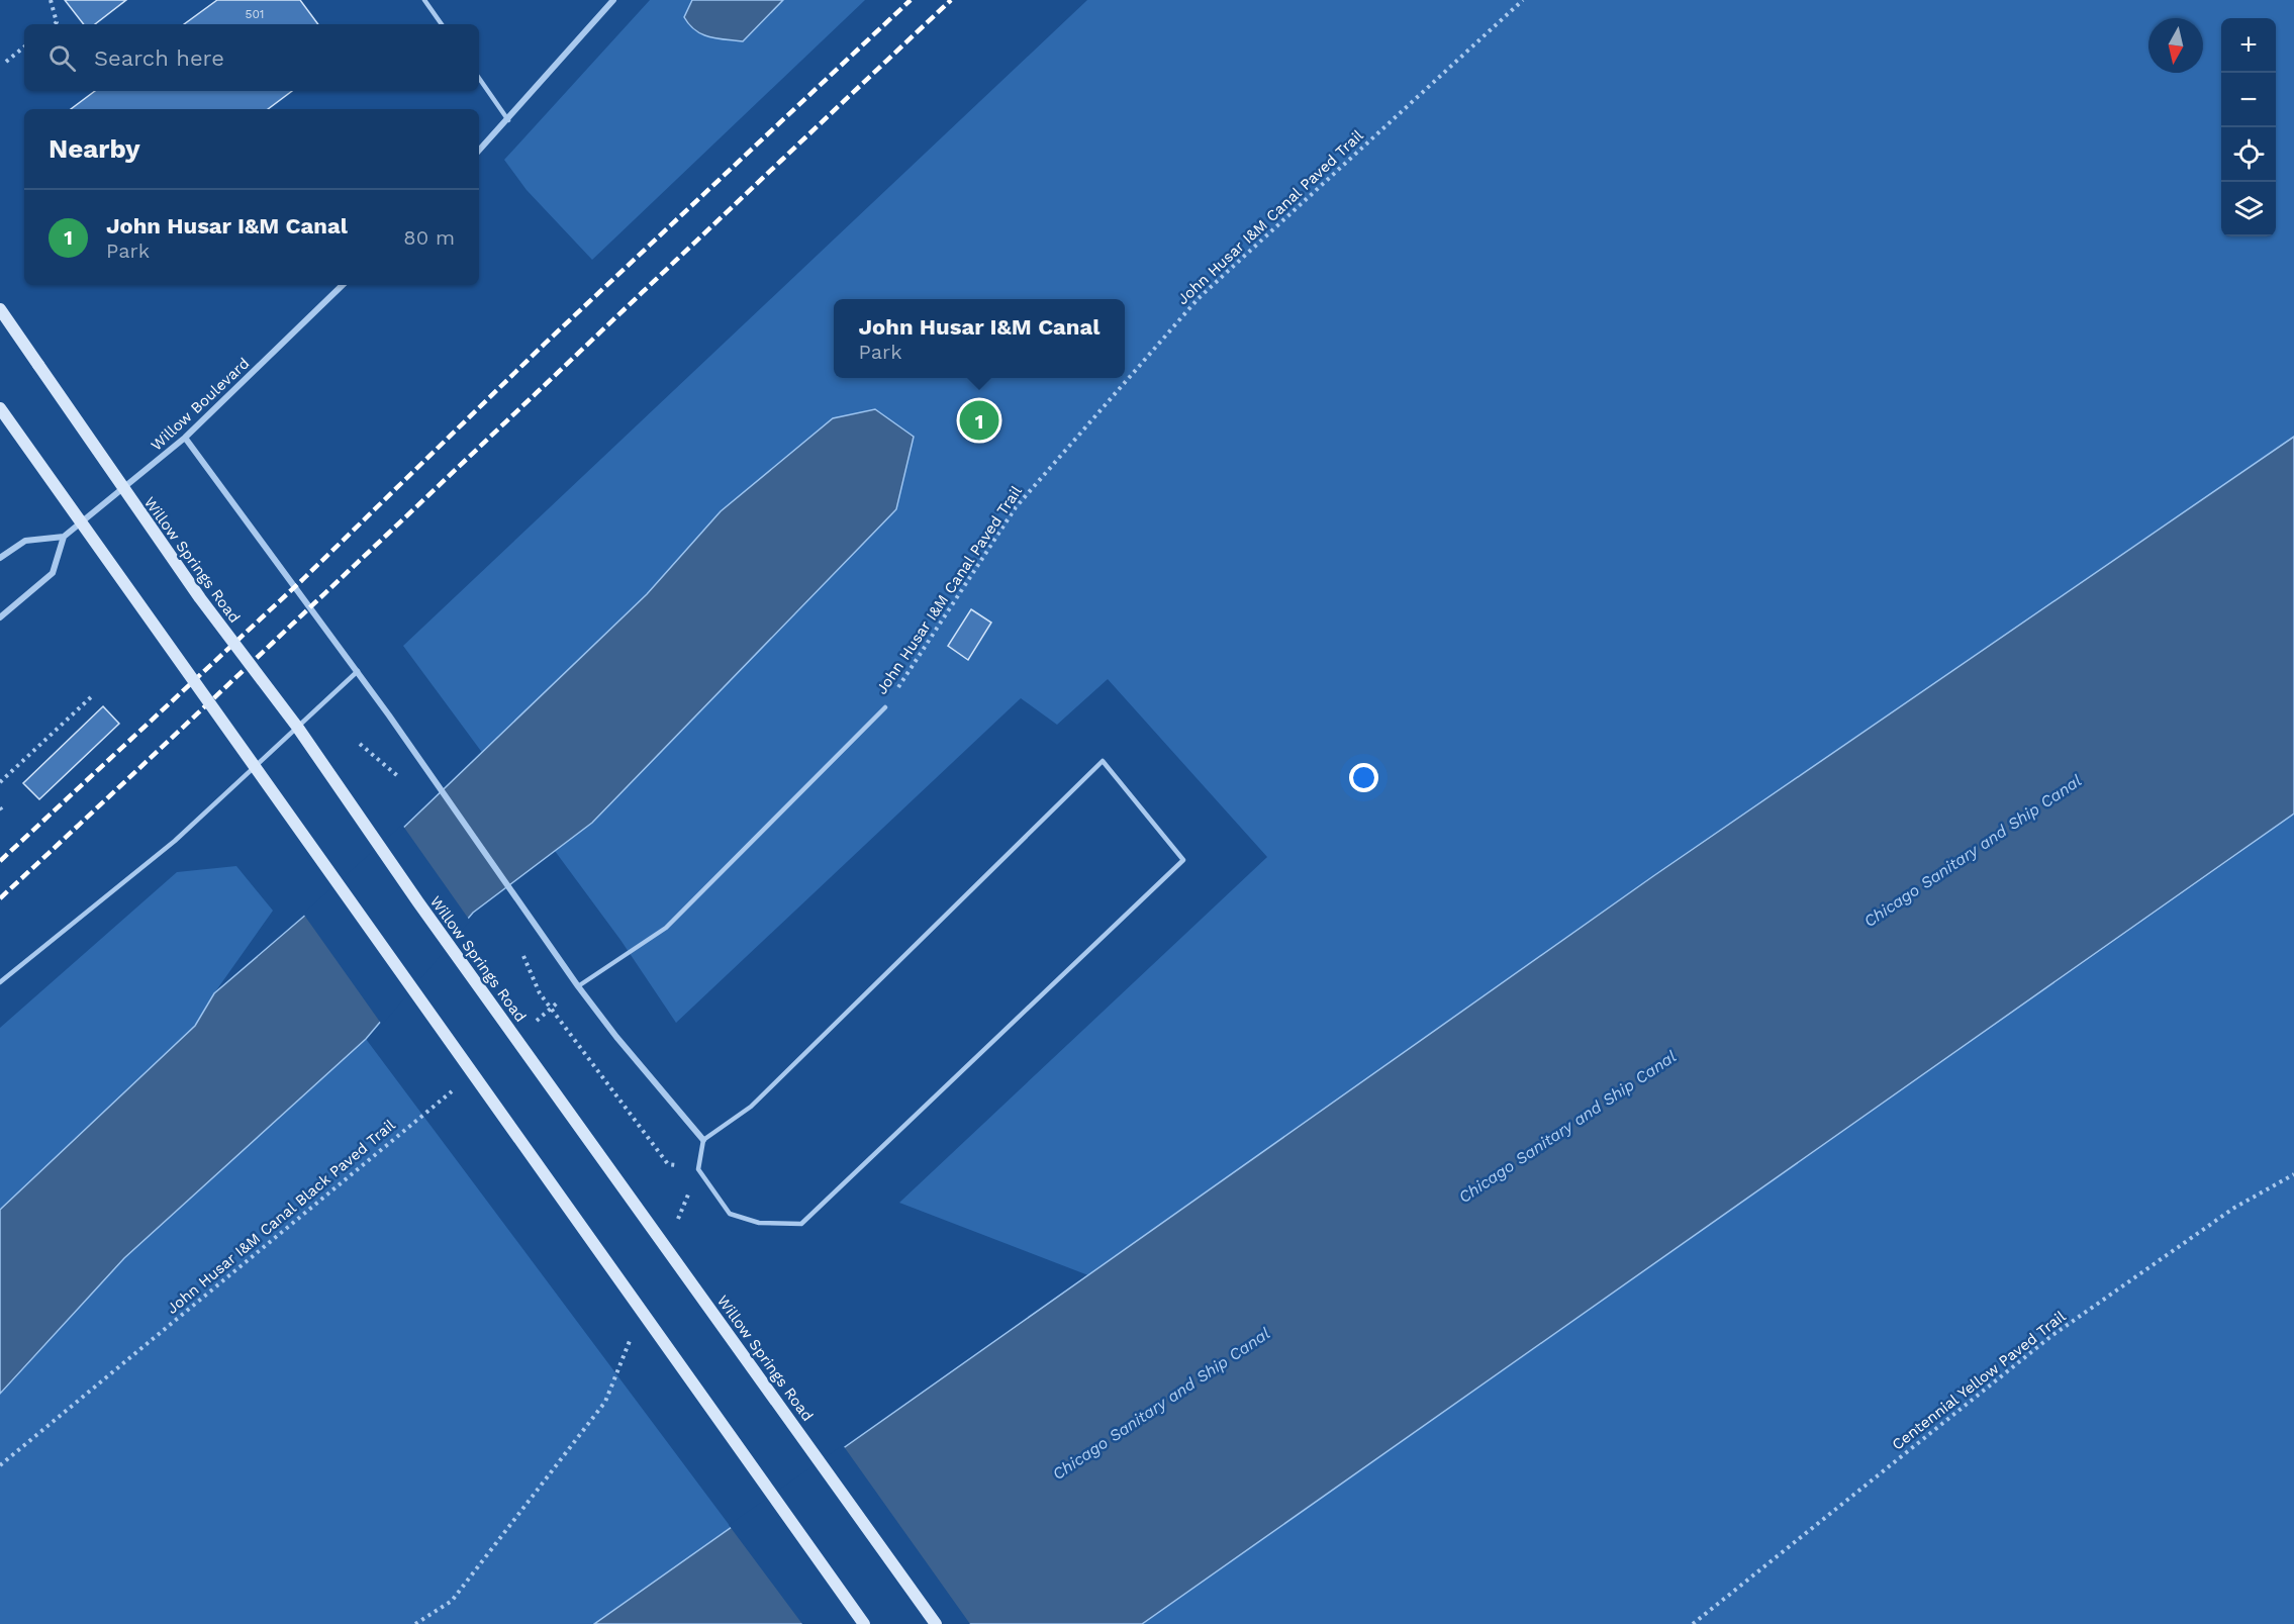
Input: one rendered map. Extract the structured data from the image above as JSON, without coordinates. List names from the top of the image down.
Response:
{
  "streets": {
    "main road": ["Willow Springs Road"],
    "street": ["Willow Boulevard"],
    "path": ["John Husar I&M Canal Paved Trail", "John Husar I&M Canal Black Paved Trail", "Centennial Yellow Paved Trail"]
  },
  "water": ["Chicago Sanitary and Ship Canal"],
  "house_numbers": ["501"],
  "north": "bottom",
  "page": {
    "map_buttons": ["+", "−"],
    "search": "Search here",
    "heading": "Nearby",
    "list": [
      {
        "mark": "1",
        "name": "John Husar I&M Canal",
        "note": "Park",
        "value": "80 m"
      }
    ],
    "popup": ["John Husar I&M Canal", "Park"],
    "pins": "1"
  }
}
